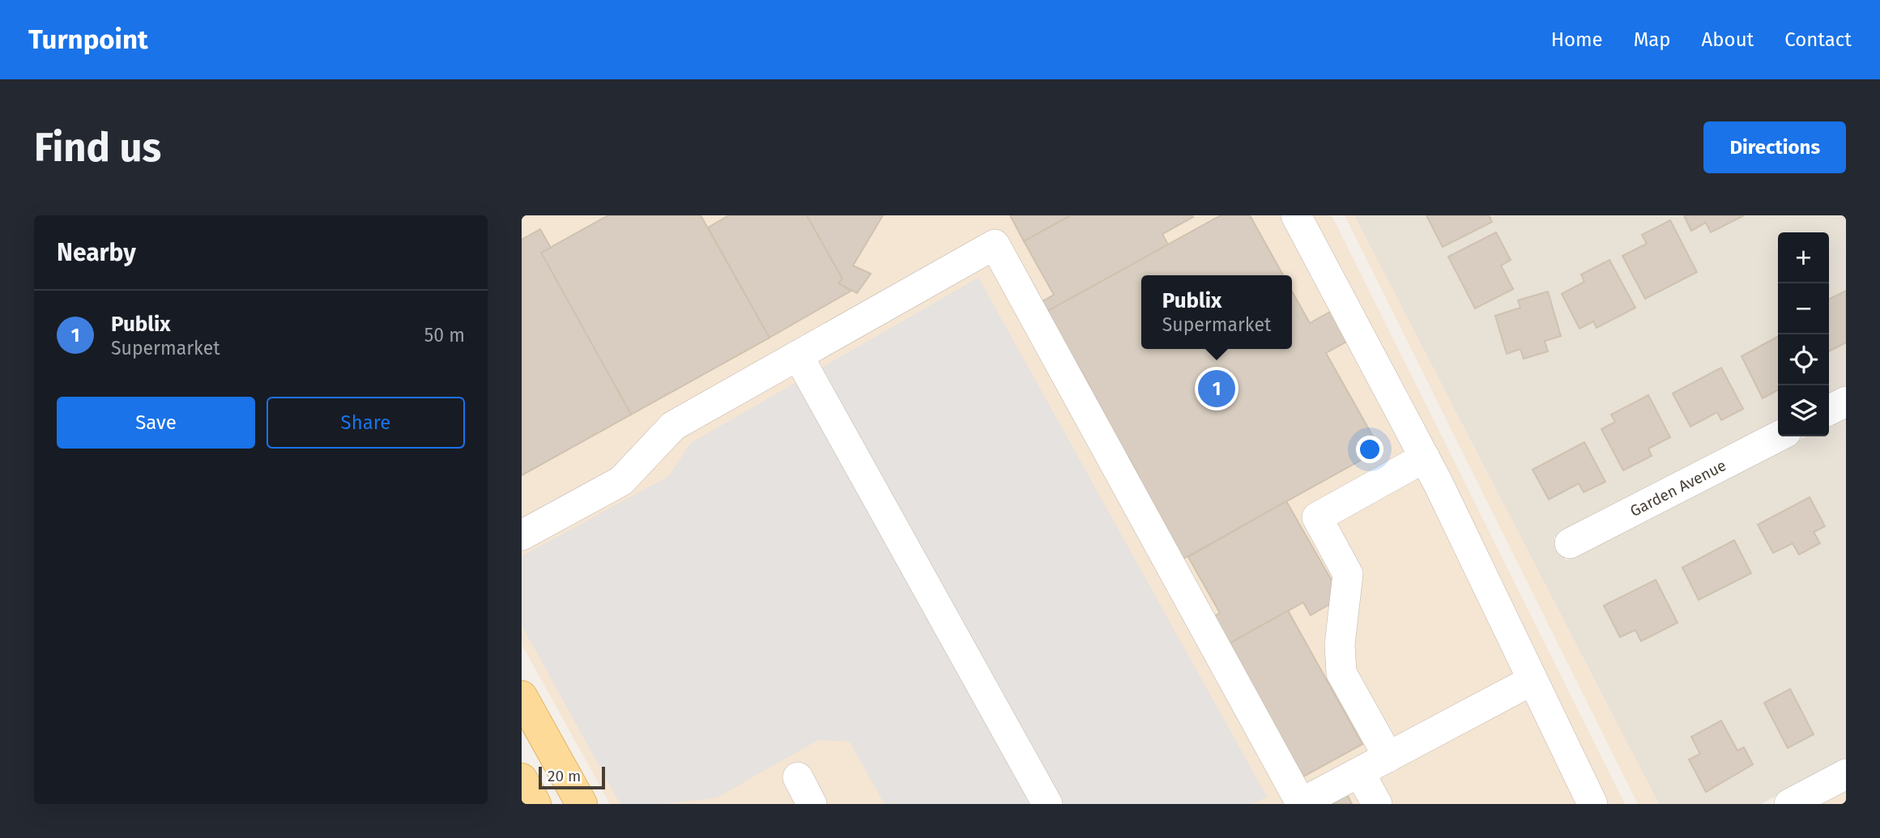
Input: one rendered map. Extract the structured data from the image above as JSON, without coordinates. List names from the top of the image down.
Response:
{
  "streets": {
    "street": ["Garden Avenue"]
  },
  "scale_bar": "20 m",
  "page": {
    "header": "Turnpoint",
    "nav": [
      "Home",
      "Map",
      "About",
      "Contact"
    ],
    "buttons": [
      "Directions",
      ["Save", "Share"]
    ],
    "title": "Find us",
    "heading": "Nearby",
    "map_buttons": ["+", "−"],
    "popup": ["Publix", "Supermarket"],
    "list": [
      {
        "mark": "1",
        "name": "Publix",
        "note": "Supermarket",
        "value": "50 m"
      }
    ],
    "pins": "1",
    "scale": "20 m"
  }
}
